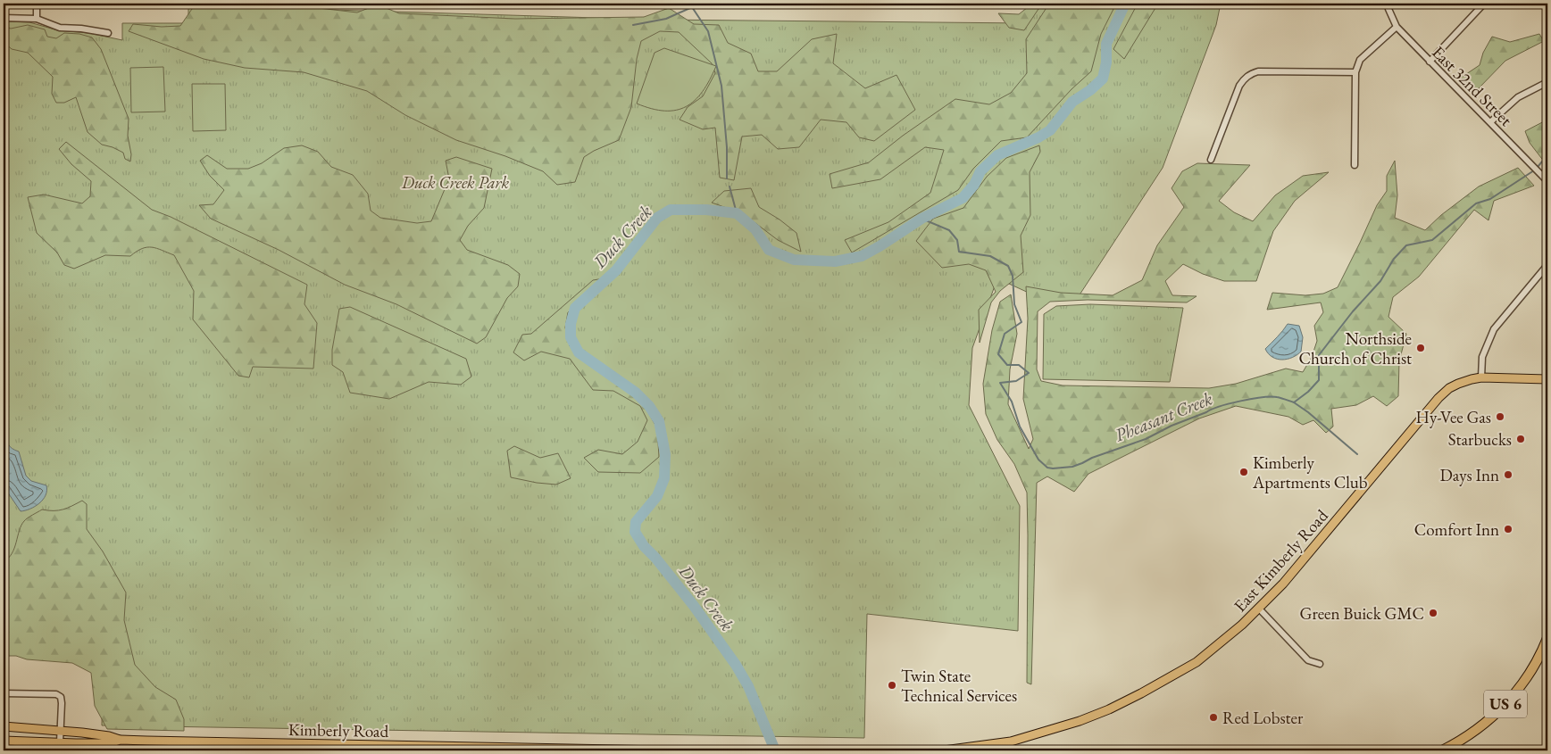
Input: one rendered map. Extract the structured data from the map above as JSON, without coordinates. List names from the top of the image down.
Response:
{
  "streets": {
    "highway": ["US 6"],
    "main road": ["East Kimberly Road", "Kimberly Road"],
    "street": ["East 32nd Street"]
  },
  "water": ["Duck Creek", "Pheasant Creek"],
  "parks": ["Duck Creek Park"],
  "places": [
    "Northside Church of Christ",
    "Hy-Vee Gas",
    "Starbucks",
    "Kimberly Apartments Club",
    "Days Inn",
    "Comfort Inn",
    "Green Buick GMC",
    "Twin State Technical Services",
    "Red Lobster"
  ]
}
